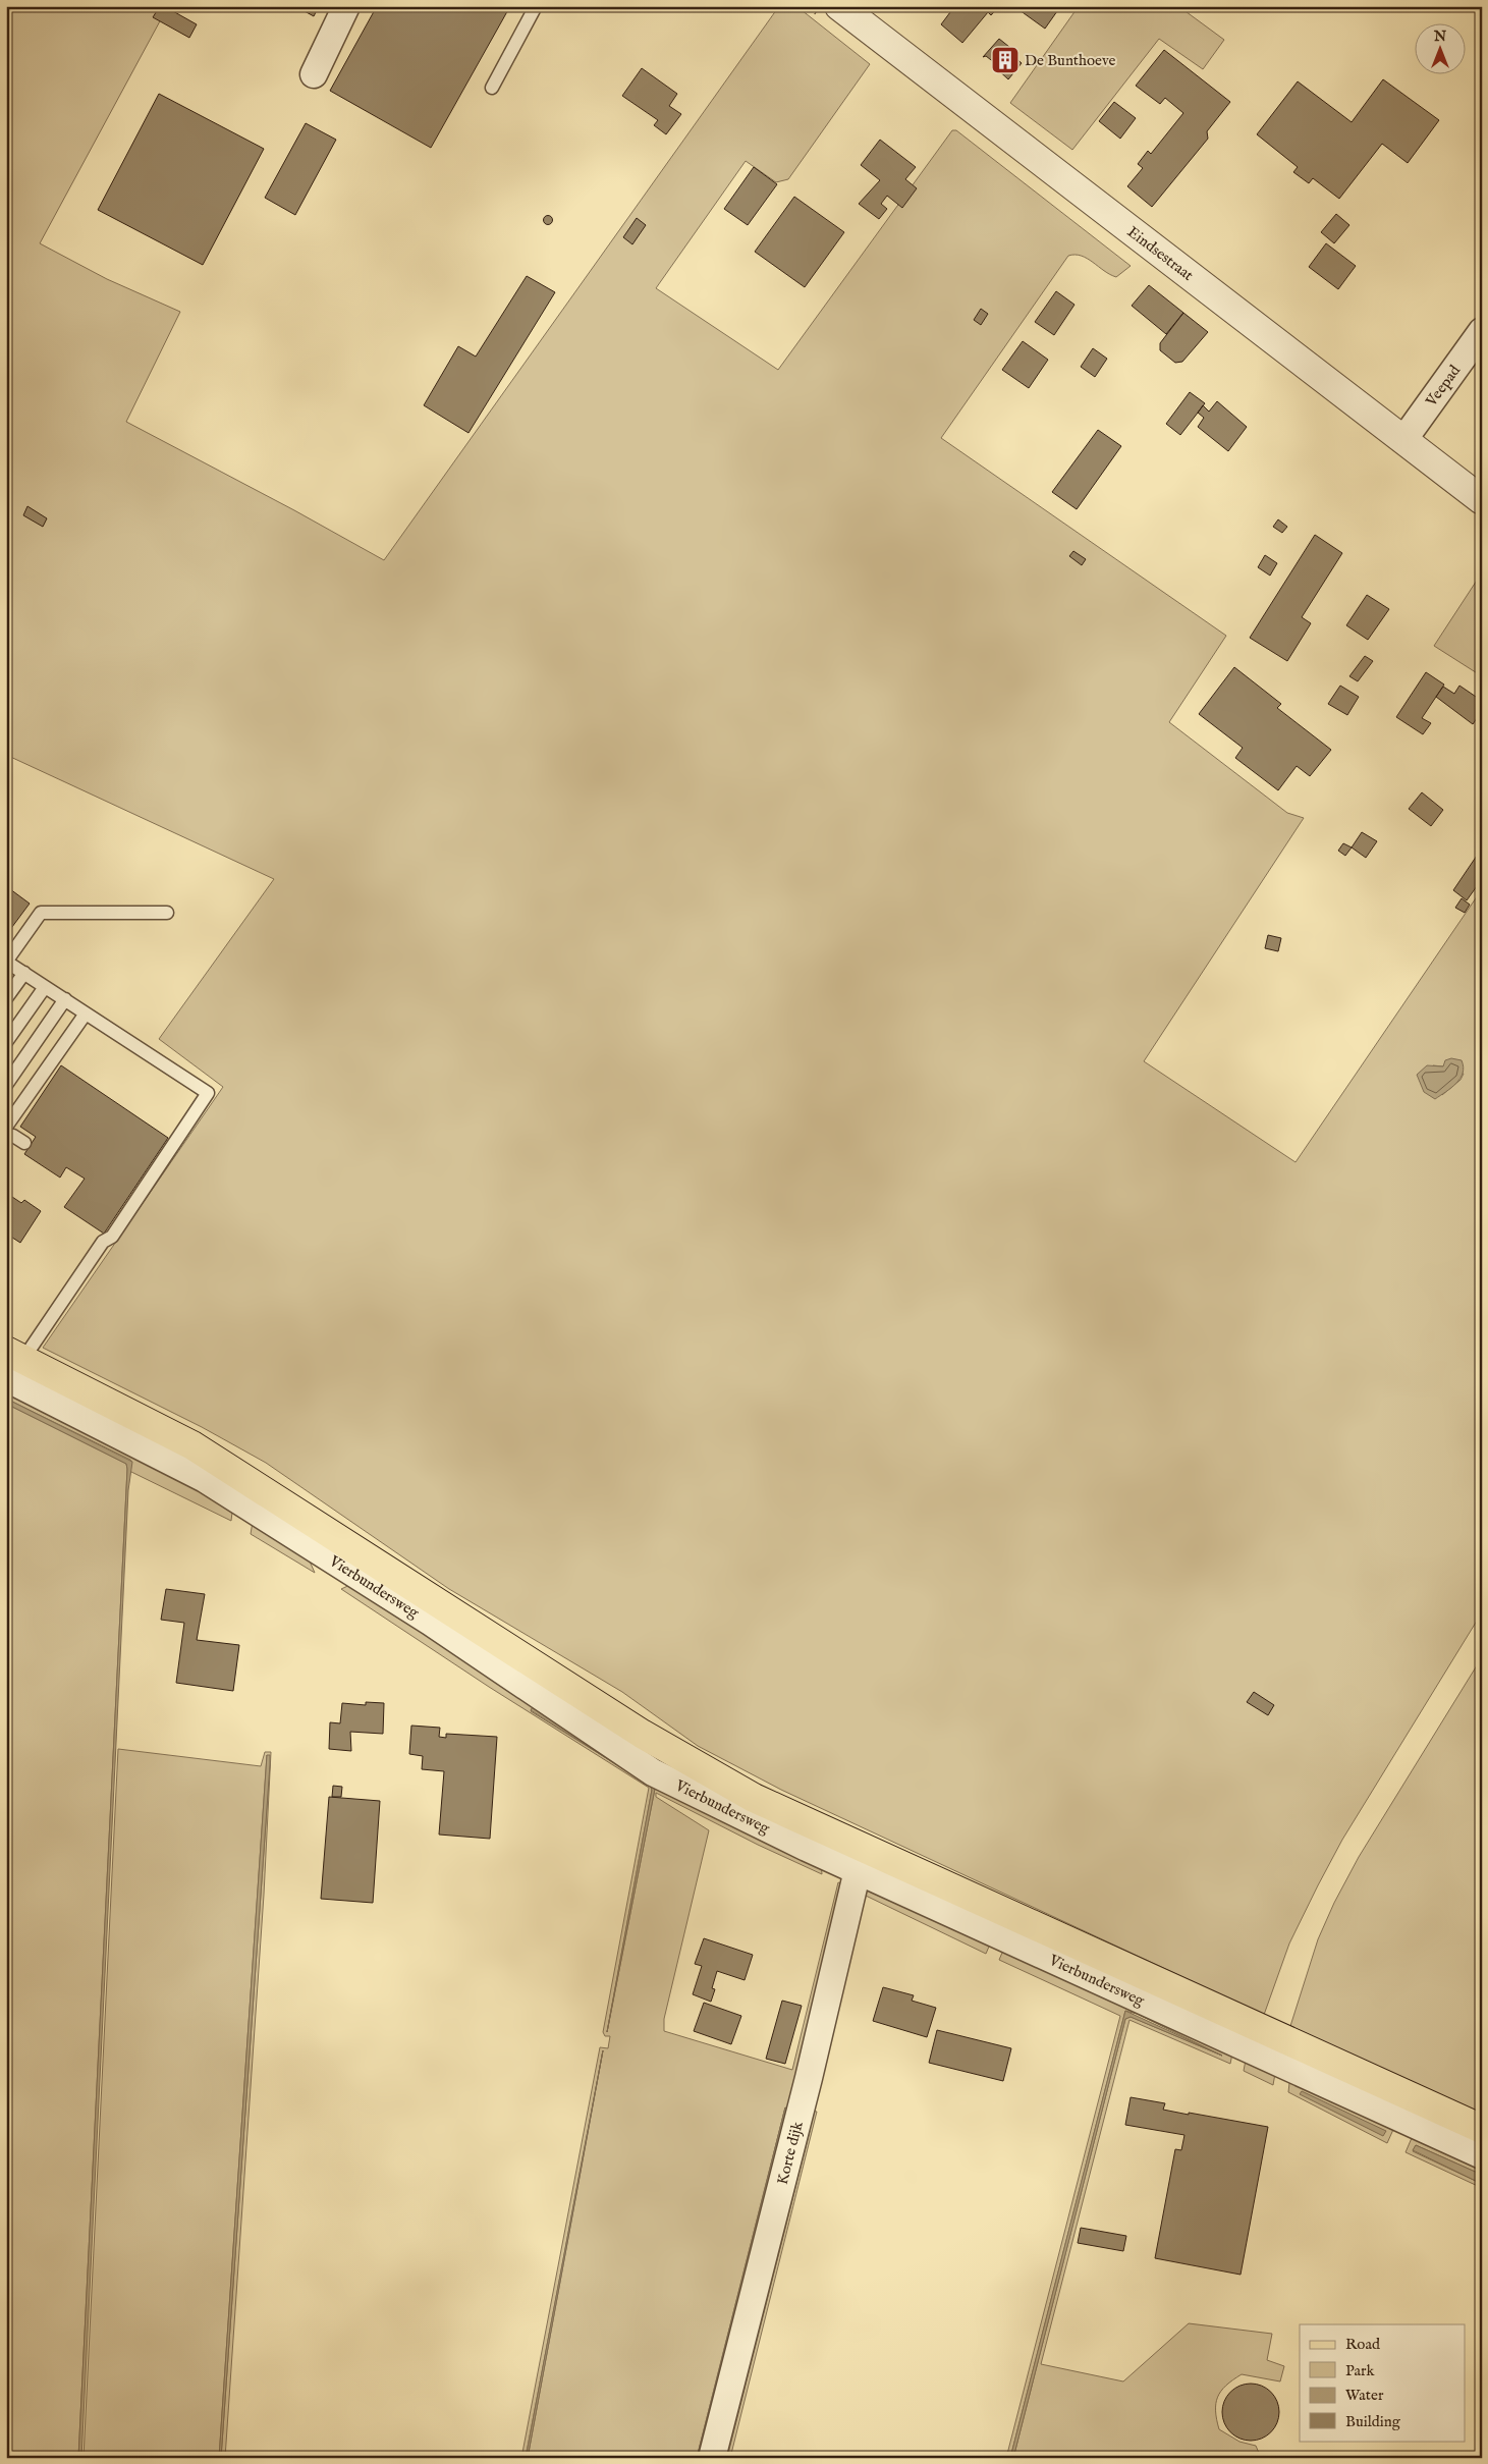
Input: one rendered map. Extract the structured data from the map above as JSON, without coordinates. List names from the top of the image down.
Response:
{
  "streets": {
    "main road": ["Vierbundersweg"],
    "street": ["Eindsestraat", "Veepad", "Korte dijk"]
  },
  "crossings": [
    ["Eindsestraat", "Veepad"],
    ["Vierbundersweg", "Korte dijk"]
  ],
  "places": {
    "building": ["De Bunthoeve"]
  },
  "legend": [
    "Road",
    "Park",
    "Water",
    "Building"
  ],
  "north": "top"
}
